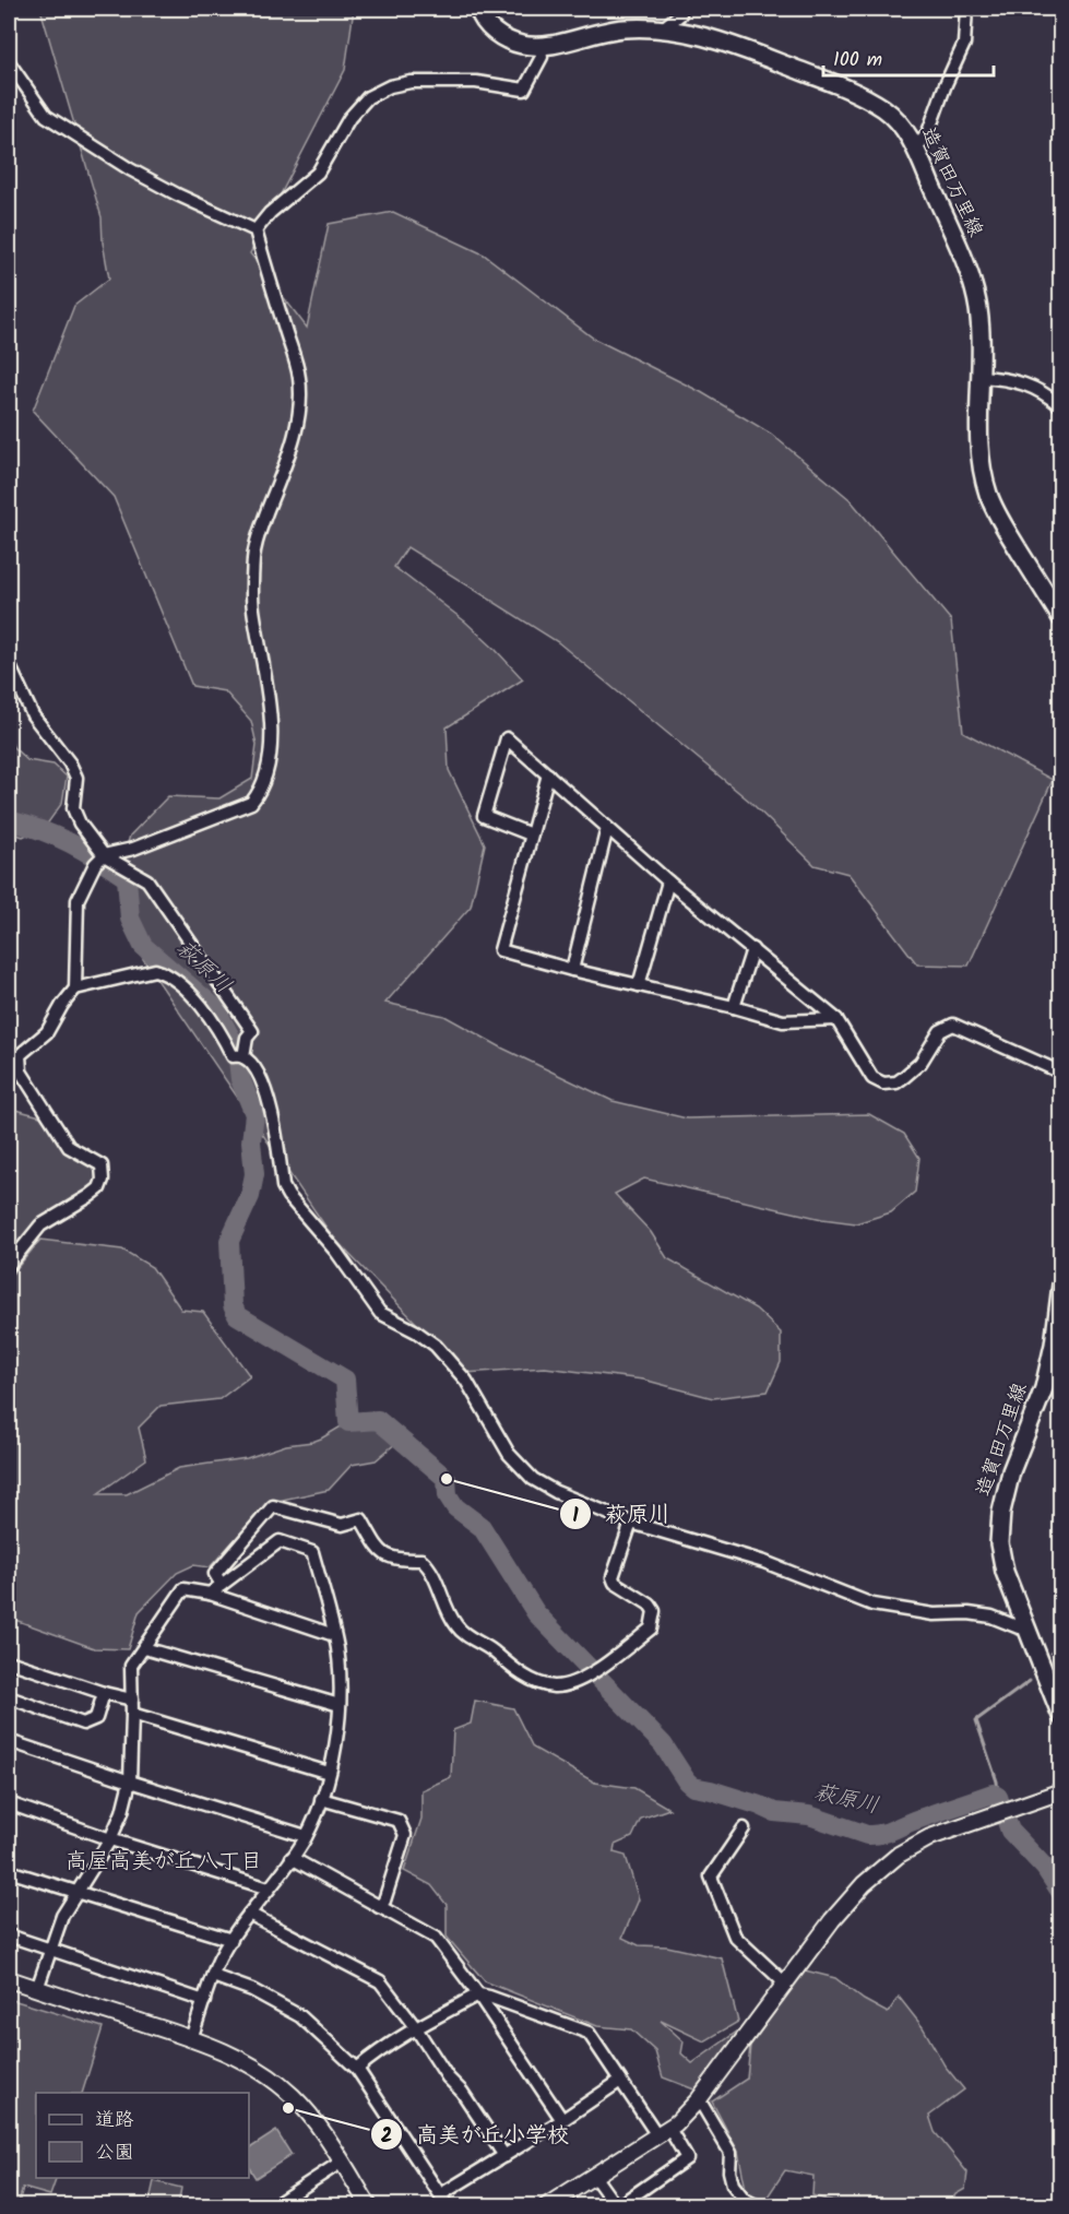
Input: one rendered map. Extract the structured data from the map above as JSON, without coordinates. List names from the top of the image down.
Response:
{
  "streets": {
    "main road": ["造賀田万里線"]
  },
  "districts": ["高屋高美が丘八丁目"],
  "water": ["萩原川"],
  "places": ["萩原川", "高美が丘小学校"],
  "legend": ["道路", "公園"],
  "scale_bar": "100 m"
}
